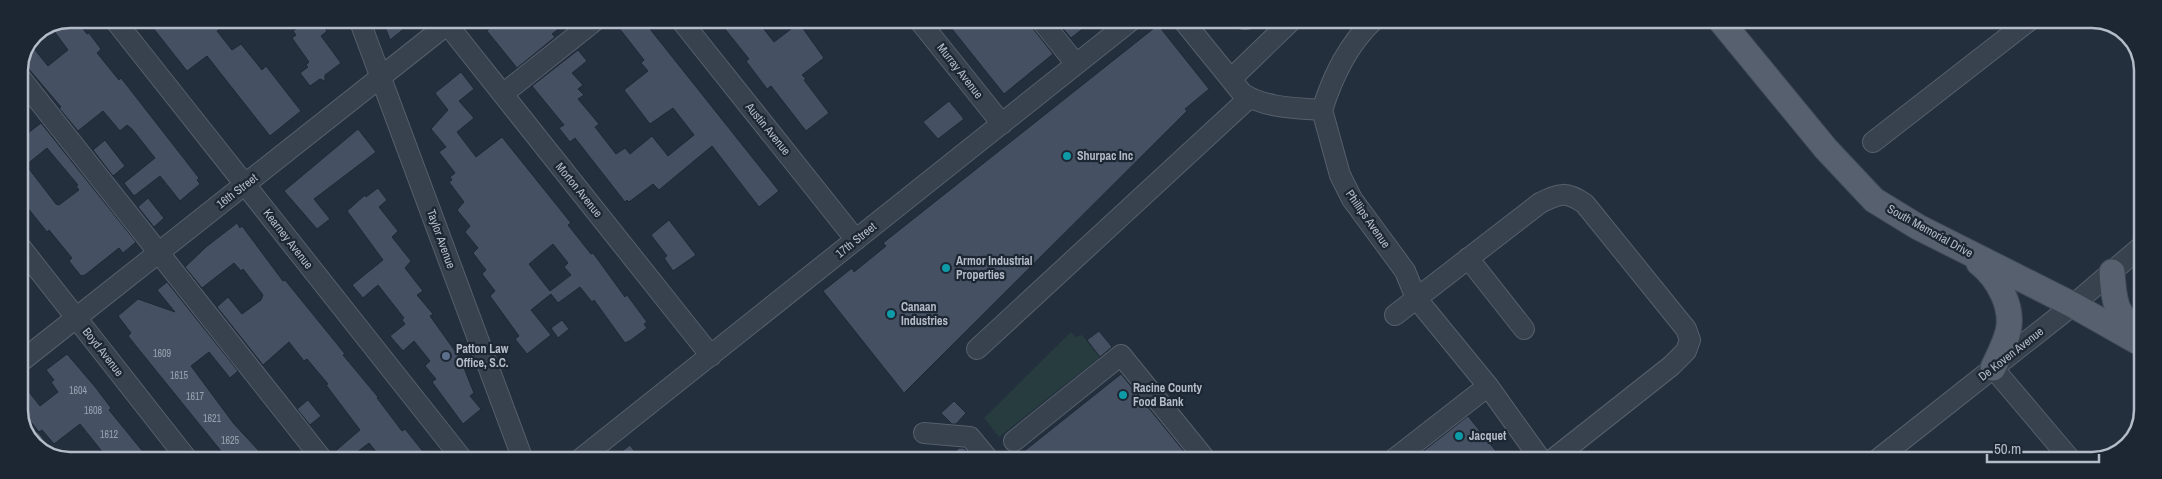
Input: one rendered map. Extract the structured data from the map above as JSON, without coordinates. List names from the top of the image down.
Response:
{
  "streets": {
    "main road": ["South Memorial Drive"],
    "street": [
      "Murray Avenue",
      "Austin Avenue",
      "Morton Avenue",
      "16th Street",
      "Phillips Avenue",
      "Kearney Avenue",
      "Taylor Avenue",
      "17th Street",
      "Boyd Avenue",
      "De Koven Avenue"
    ]
  },
  "crossings": [
    ["Murray Avenue", "17th Street"],
    ["Austin Avenue", "17th Street"],
    ["Morton Avenue", "17th Street"],
    ["16th Street", "Kearney Avenue"],
    ["16th Street", "Taylor Avenue"],
    ["16th Street", "Boyd Avenue"],
    ["South Memorial Drive", "De Koven Avenue"]
  ],
  "places": [
    "Shurpac Inc",
    "Armor Industrial Properties",
    "Canaan Industries",
    "Patton Law Office, S.C.",
    "Racine County Food Bank",
    "Jacquet"
  ],
  "house_numbers": [
    "1609",
    "1615",
    "1604",
    "1617",
    "1608",
    "1621",
    "1612",
    "1625"
  ],
  "scale_bar": "50 m"
}
